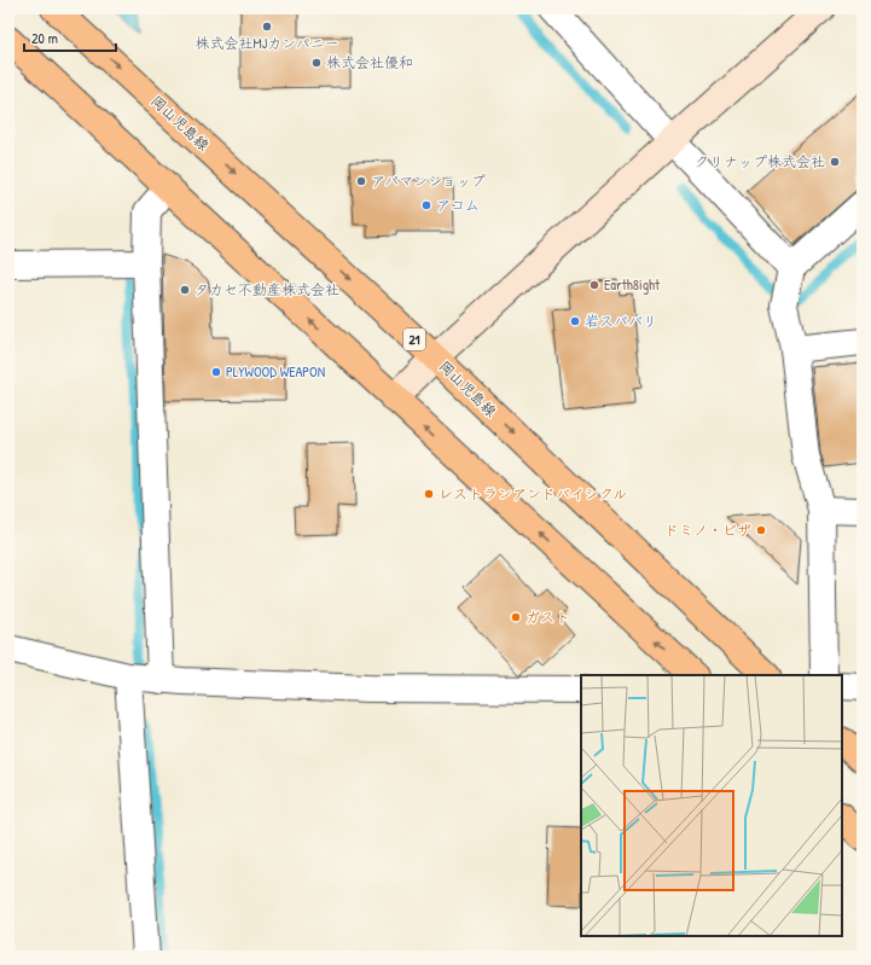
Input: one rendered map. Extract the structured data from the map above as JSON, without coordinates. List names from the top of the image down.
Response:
{
  "streets": {
    "main road": ["岡山児島線", "21"]
  },
  "places": [
    "株式会社MJカンパニー",
    "株式会社優和",
    "クリナップ株式会社",
    "アパマンショップ",
    "アコム",
    "Earth8ight",
    "タカセ不動産株式会社",
    "岩スパバリ",
    "PLYWOOD WEAPON",
    "レストランアンドバイシクル",
    "ドミノ・ピザ",
    "ガスト"
  ],
  "scale_bar": "20 m"
}
